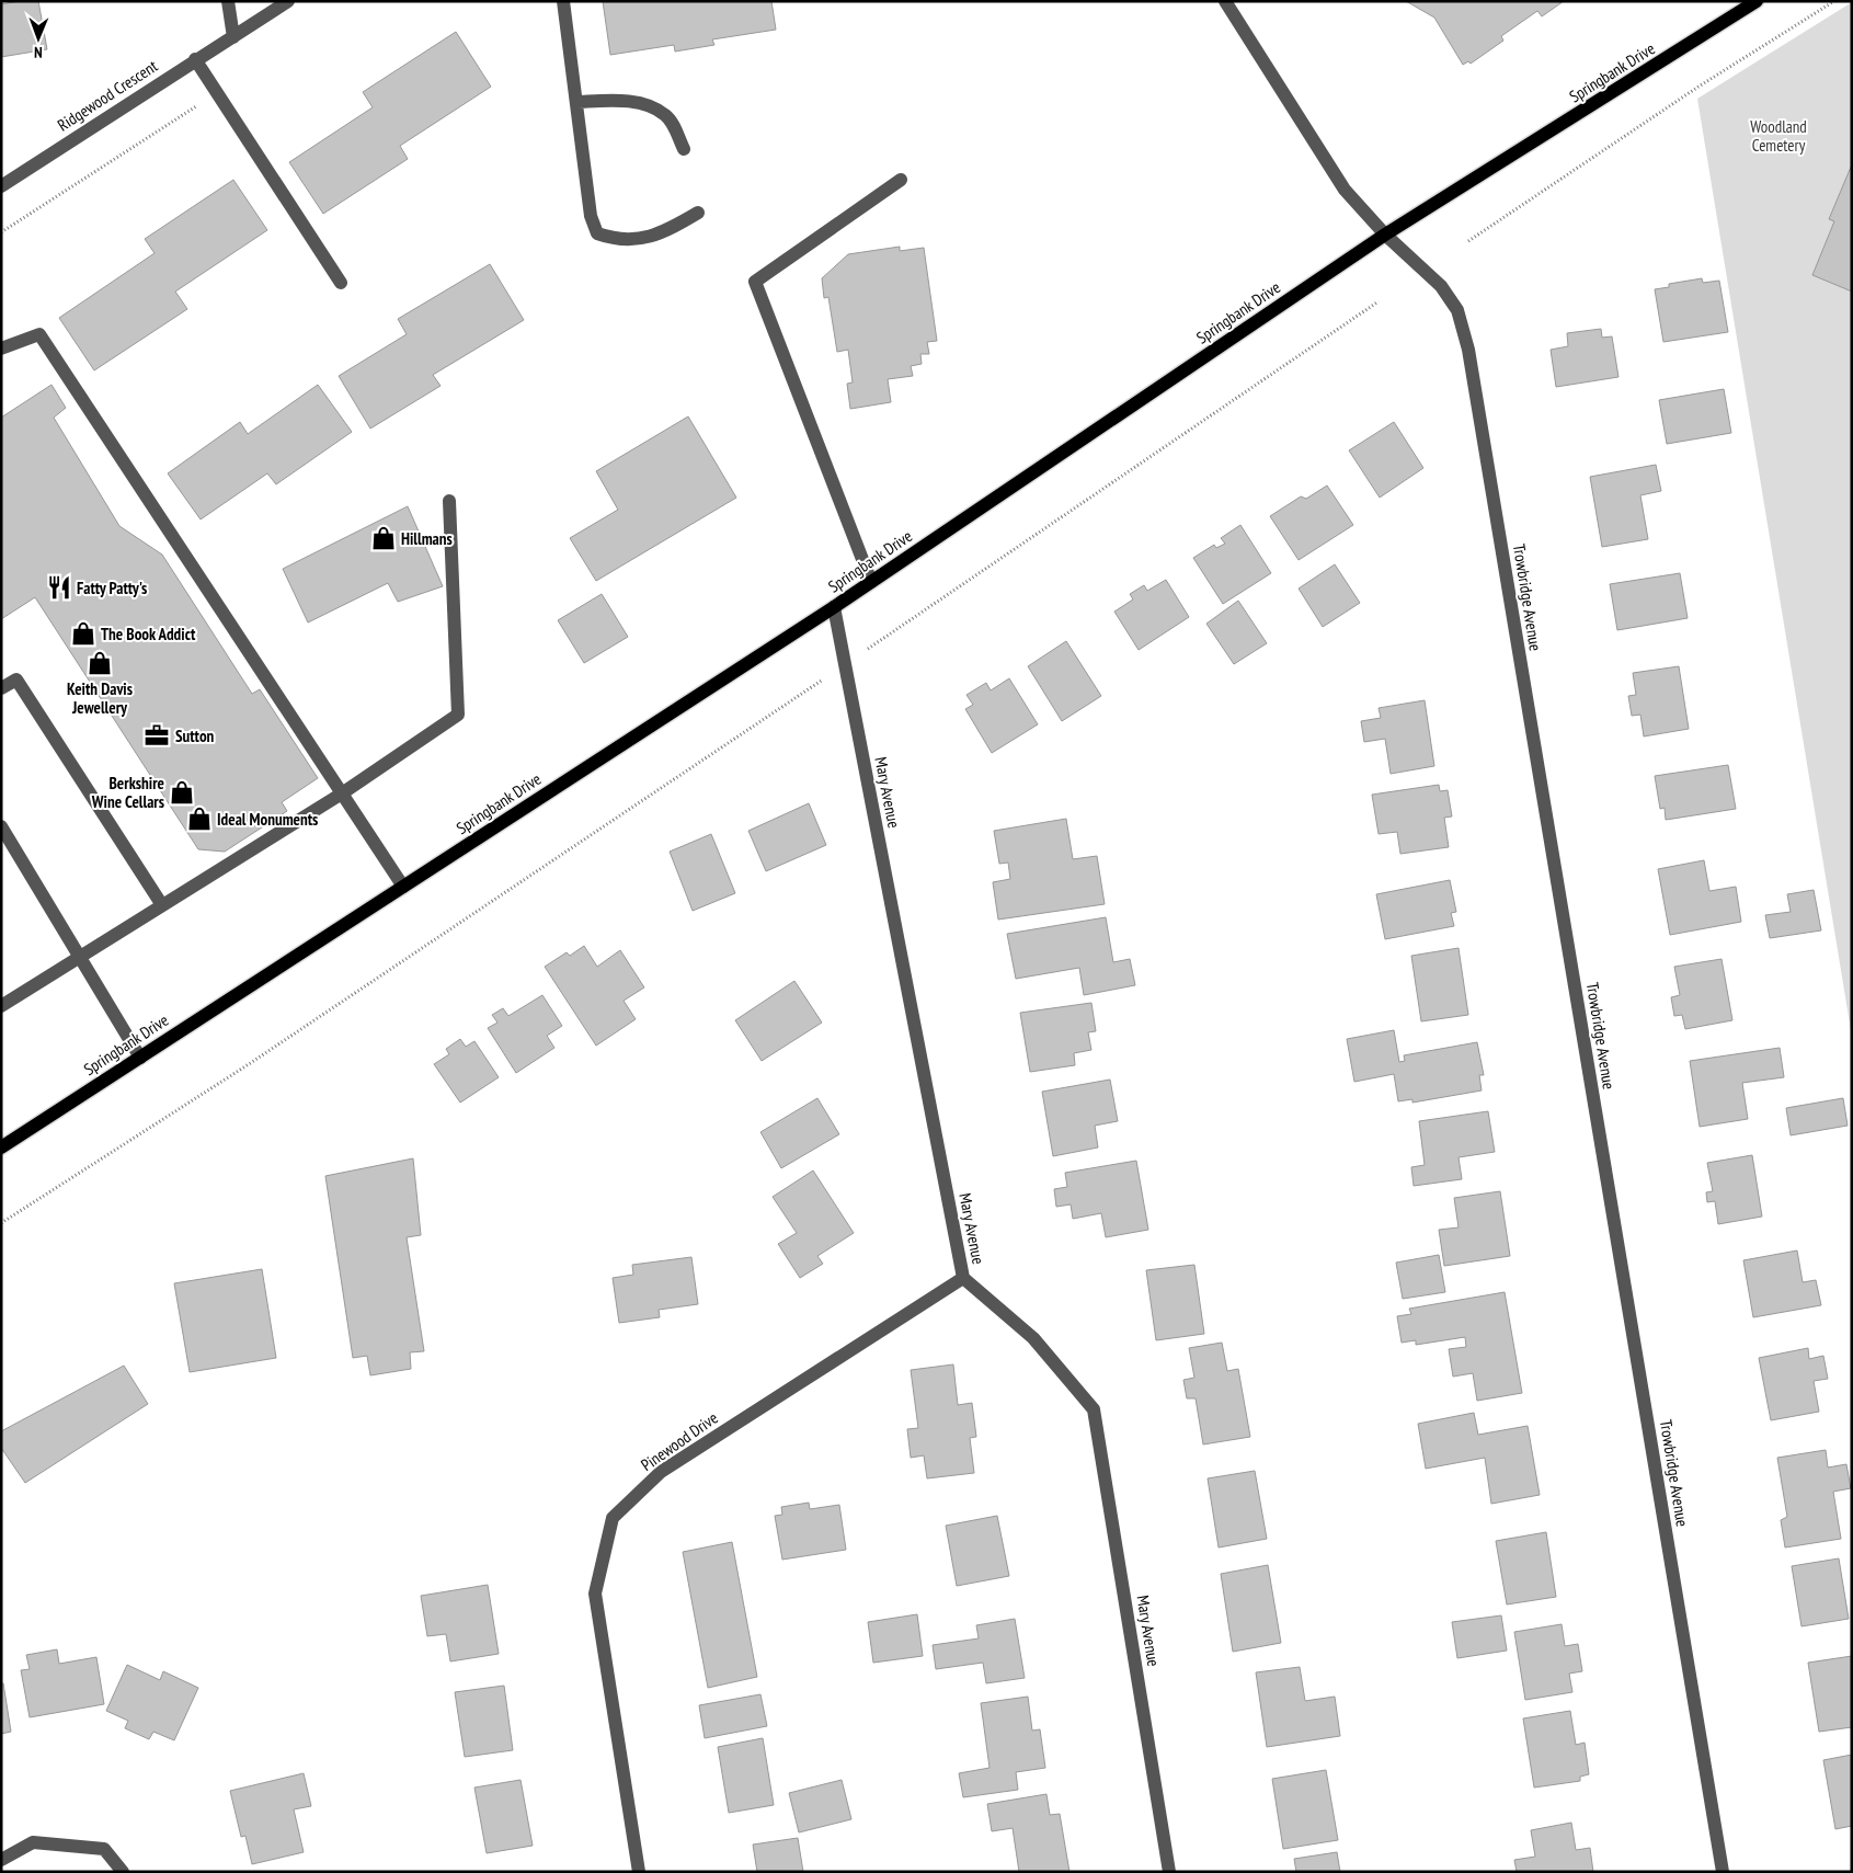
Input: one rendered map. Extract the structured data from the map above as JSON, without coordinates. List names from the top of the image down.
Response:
{
  "streets": {
    "main road": ["Springbank Drive"],
    "street": [
      "Ridgewood Crescent",
      "Trowbridge Avenue",
      "Mary Avenue",
      "Pinewood Drive"
    ]
  },
  "crossings": [
    ["Springbank Drive", "Trowbridge Avenue"],
    ["Springbank Drive", "Mary Avenue"],
    ["Mary Avenue", "Pinewood Drive"]
  ],
  "parks": ["Woodland Cemetery"],
  "places": {
    "shop": [
      "Hillmans",
      "The Book Addict",
      "Keith Davis Jewellery",
      "Berkshire Wine Cellars",
      "Ideal Monuments"
    ],
    "restaurant": ["Fatty Patty's"],
    "office": ["Sutton"]
  },
  "north": "bottom"
}
